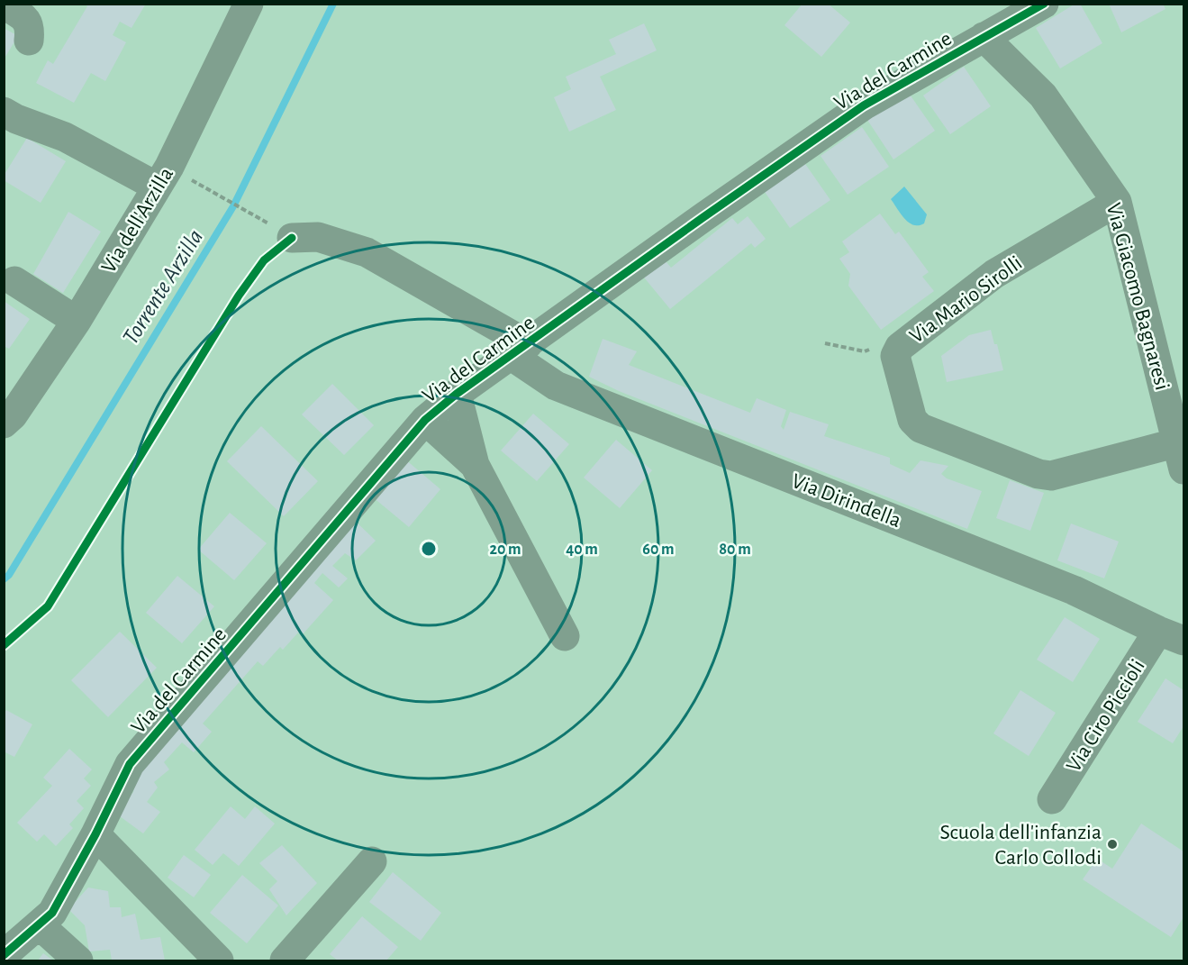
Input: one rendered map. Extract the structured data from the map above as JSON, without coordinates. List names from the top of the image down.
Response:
{
  "streets": {
    "street": [
      "Via del Carmine",
      "Via dell'Arzilla",
      "Via Giacomo Bagnaresi",
      "Via Mario Sirolli",
      "Via Dirindella",
      "Via Ciro Piccioli"
    ]
  },
  "crossings": [
    ["Via del Carmine", "Via Giacomo Bagnaresi"],
    ["Via del Carmine", "Via Dirindella"],
    ["Via Giacomo Bagnaresi", "Via Mario Sirolli"],
    ["Via Dirindella", "Via Ciro Piccioli"]
  ],
  "water": ["Torrente Arzilla"],
  "places": ["Scuola dell'infanzia Carlo Collodi"],
  "rings": [
    "20 m",
    "40 m",
    "60 m",
    "80 m"
  ]
}
